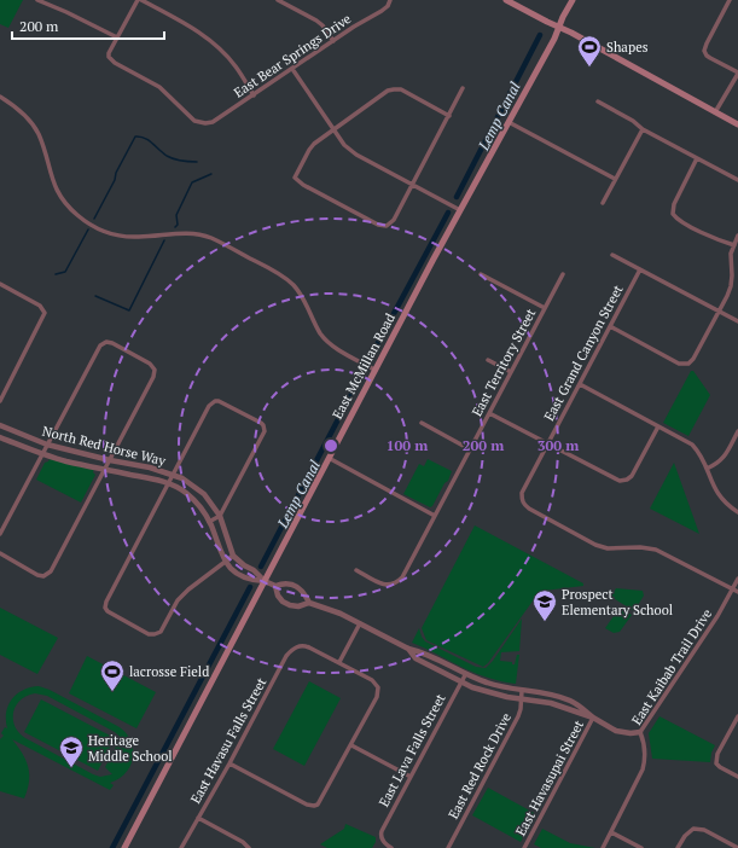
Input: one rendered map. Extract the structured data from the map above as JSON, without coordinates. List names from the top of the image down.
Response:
{
  "streets": {
    "main road": ["East McMillan Road"],
    "street": [
      "East Bear Springs Drive",
      "East Grand Canyon Street",
      "East Territory Street",
      "North Red Horse Way",
      "East Kaibab Trail Drive",
      "East Havasu Falls Street",
      "East Lava Falls Street",
      "East Red Rock Drive",
      "East Havasupai Street"
    ]
  },
  "crossings": [
    ["East Grand Canyon Street", "East Kaibab Trail Drive"],
    ["East McMillan Road", "North Red Horse Way"]
  ],
  "water": ["Lemp Canal"],
  "places": {
    "sports": ["Shapes", "lacrosse Field"],
    "school or university": ["Prospect Elementary School", "Heritage Middle School"]
  },
  "scale_bar": "200 m",
  "rings": ["100 m", "200 m", "300 m"]
}
